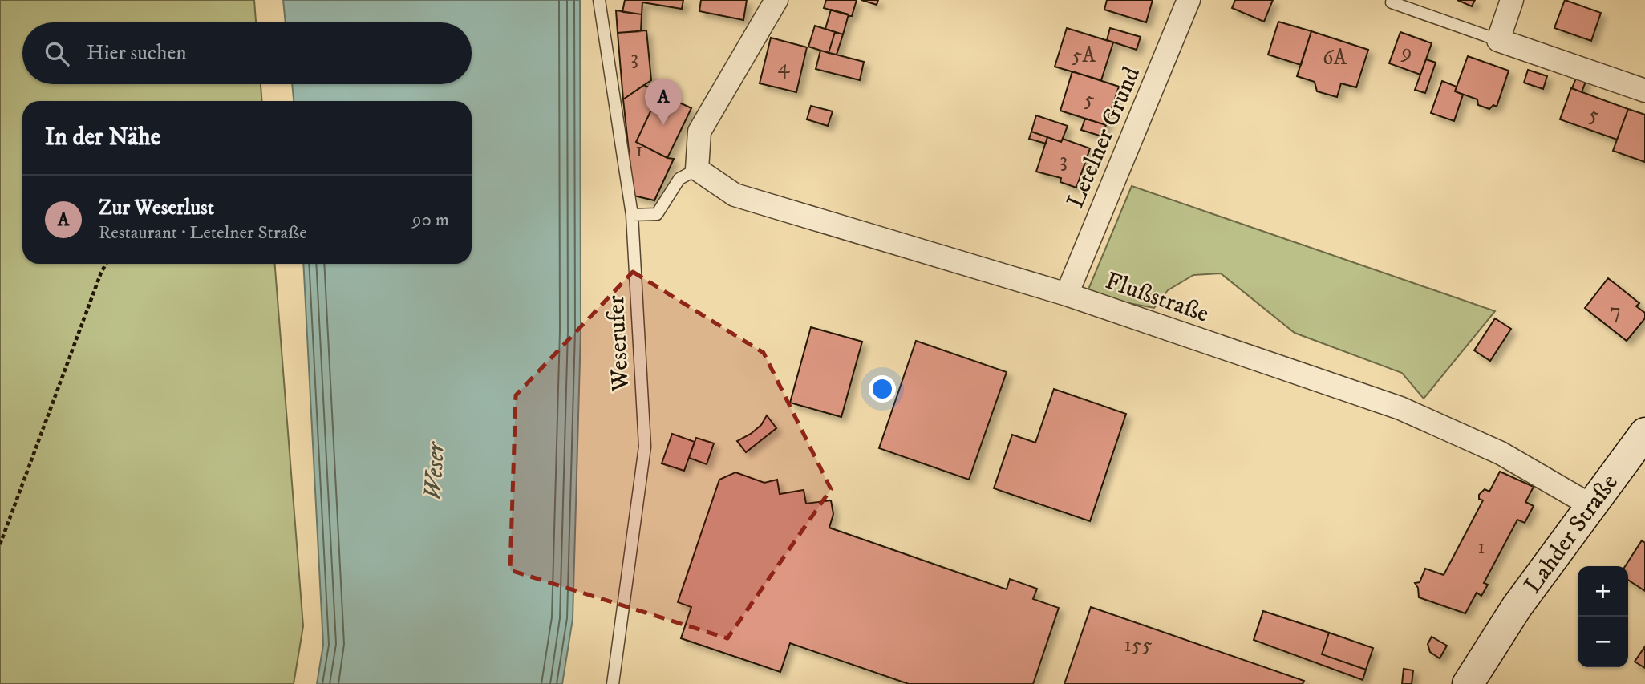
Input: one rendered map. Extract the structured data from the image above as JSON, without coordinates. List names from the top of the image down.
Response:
{
  "streets": {
    "street": ["Letelner Grund", "Flußstraße", "Lahder Straße"],
    "lane": ["Weserufer"]
  },
  "crossings": [
    ["Letelner Grund", "Flußstraße"],
    ["Flußstraße", "Lahder Straße"]
  ],
  "water": ["Weser"],
  "house_numbers": [
    "9",
    "5A",
    "3",
    "6A",
    "4",
    "5",
    "5",
    "1",
    "3",
    "7",
    "1",
    "155"
  ],
  "page": {
    "search": "Hier suchen",
    "pins": "A",
    "heading": "In der Nähe",
    "list": [
      {
        "mark": "A",
        "name": "Zur Weserlust",
        "note": "Restaurant · Letelner Straße",
        "value": "90 m"
      }
    ],
    "map_buttons": ["+", "−"]
  }
}
